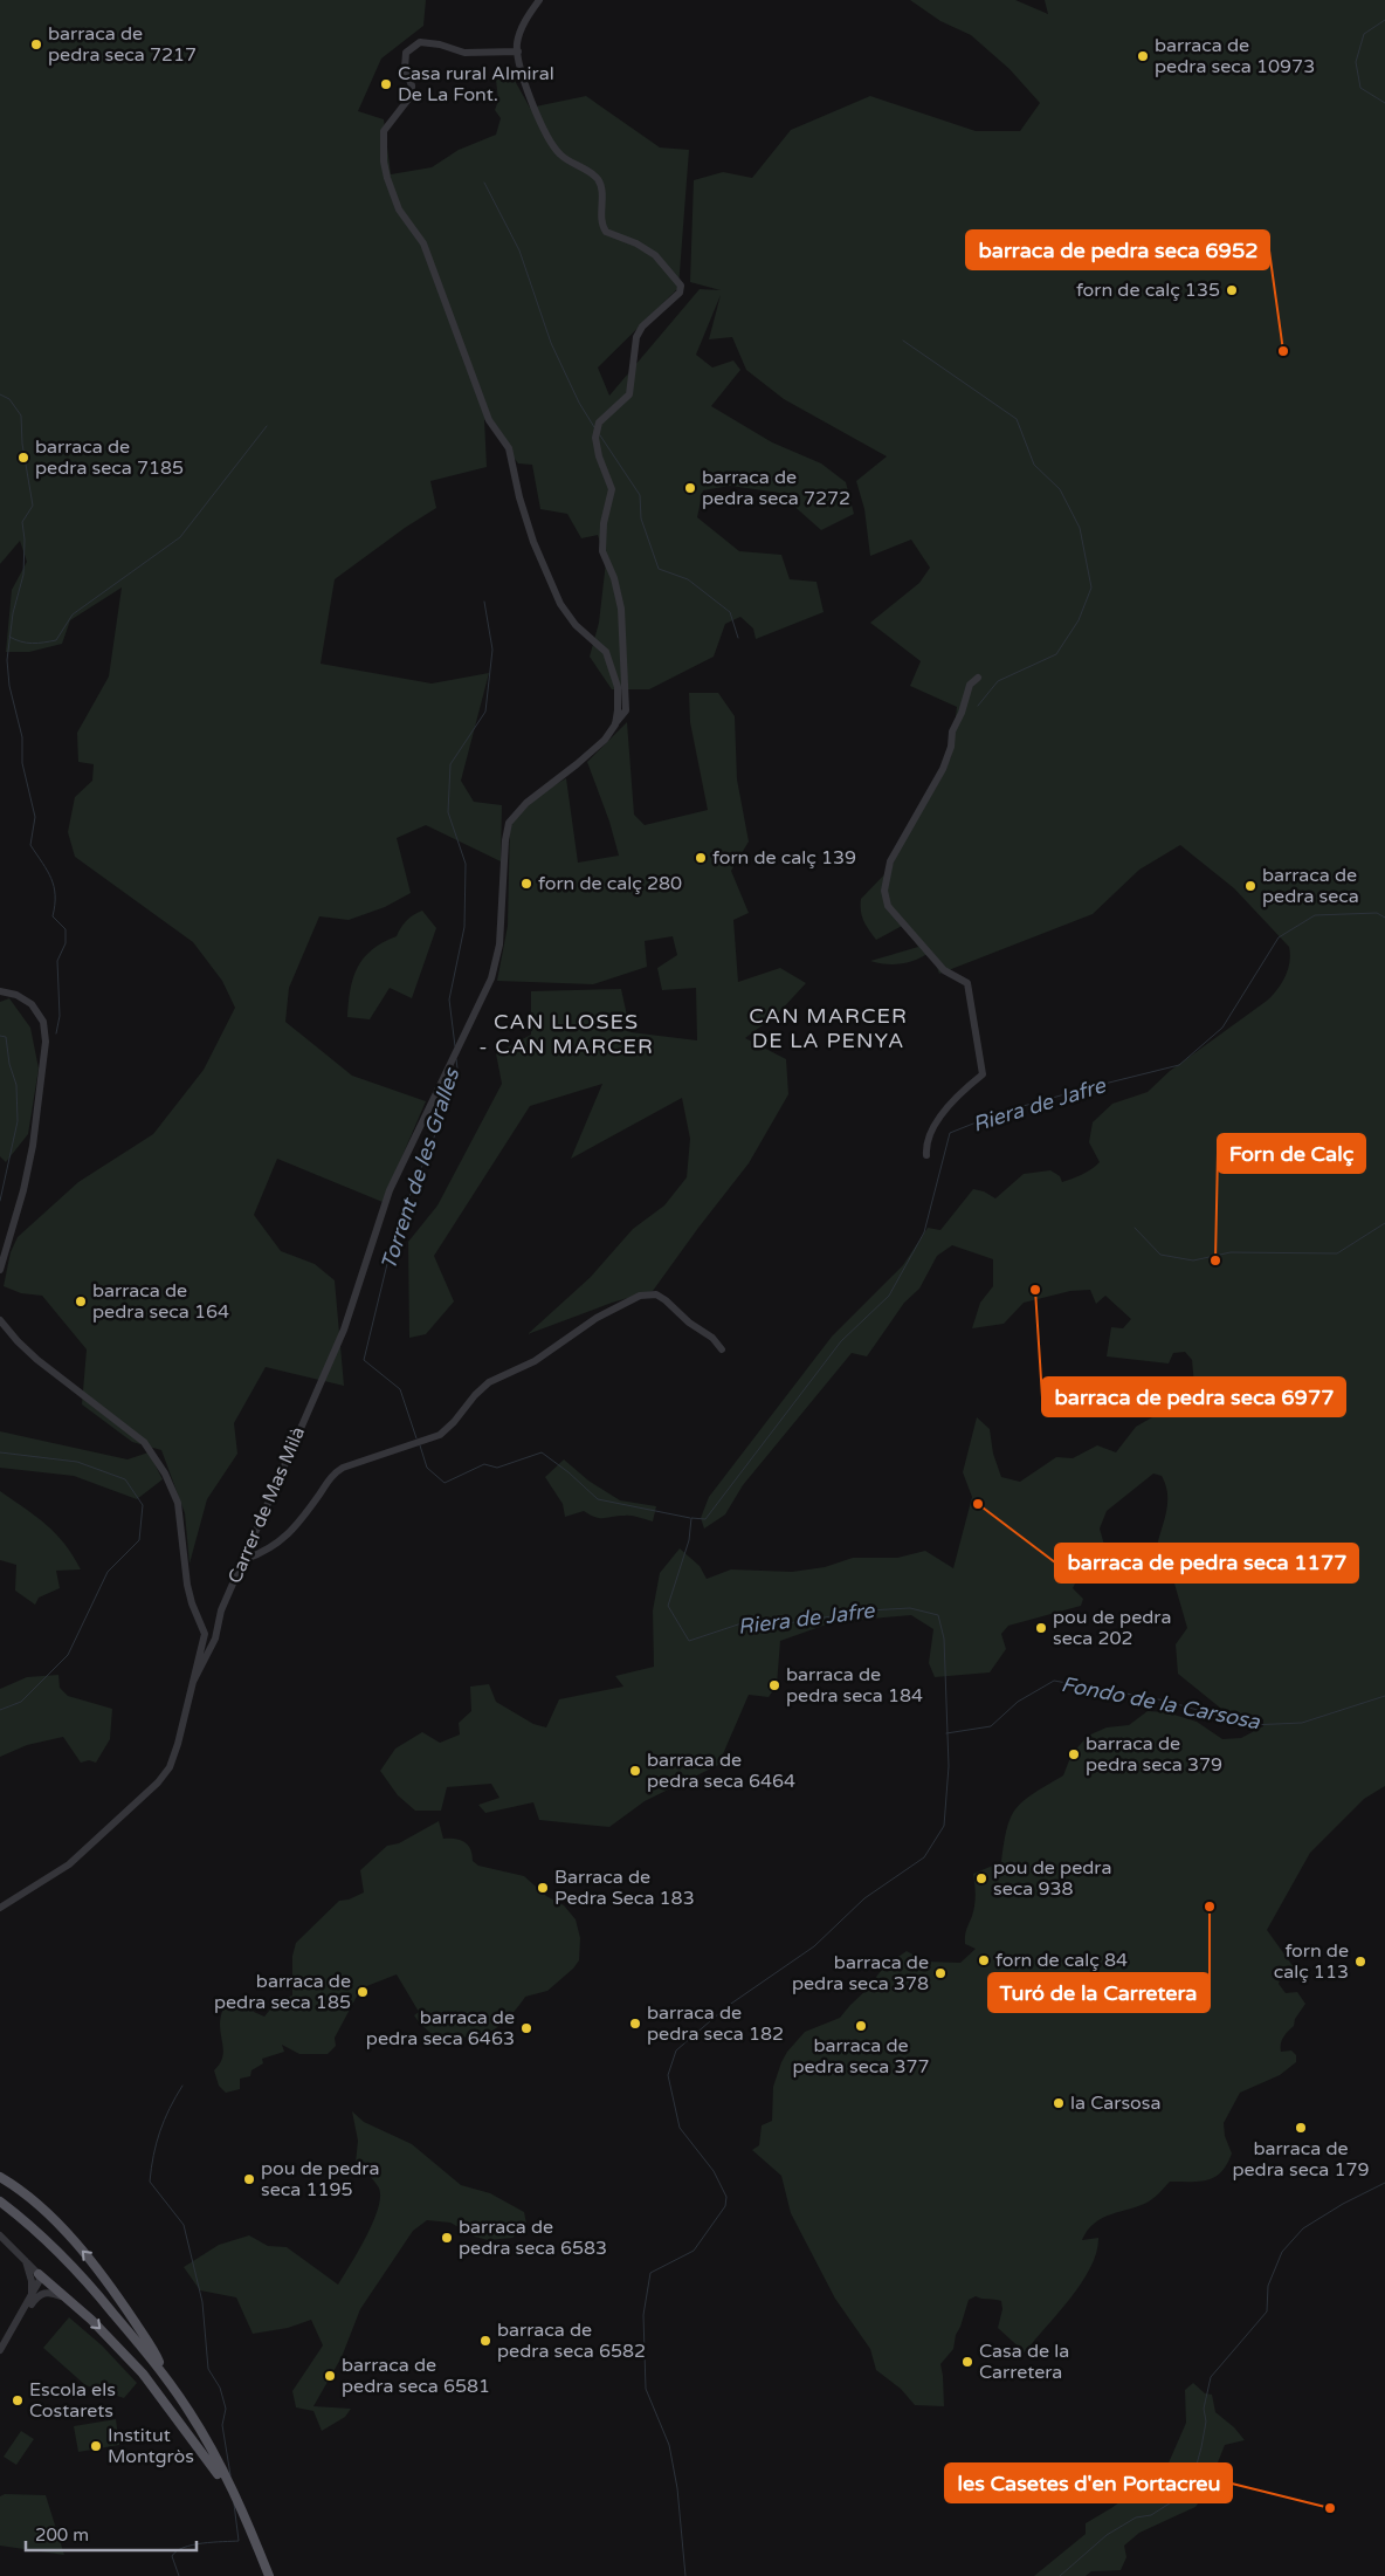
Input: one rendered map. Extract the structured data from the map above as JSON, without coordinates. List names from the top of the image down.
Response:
{
  "streets": {
    "street": ["Carrer de Mas Milà"]
  },
  "districts": ["CAN MARCER DE LA PENYA", "CAN LLOSES - CAN MARCER"],
  "water": ["Riera de Jafre", "Torrent de les Gralles", "Fondo de la Carsosa"],
  "places": [
    "barraca de pedra seca 7217",
    "barraca de pedra seca 10973",
    "Casa rural Almiral De La Font.",
    "forn de calç 135",
    "barraca de pedra seca 6952",
    "barraca de pedra seca 7185",
    "barraca de pedra seca 7272",
    "forn de calç 139",
    "forn de calç 280",
    "barraca de pedra seca",
    "Forn de Calç",
    "barraca de pedra seca 6977",
    "barraca de pedra seca 164",
    "barraca de pedra seca 1177",
    "pou de pedra seca 202",
    "barraca de pedra seca 184",
    "barraca de pedra seca 379",
    "barraca de pedra seca 6464",
    "pou de pedra seca 938",
    "Barraca de Pedra Seca 183",
    "Turó de la Carretera",
    "forn de calç 84",
    "forn de calç 113",
    "barraca de pedra seca 378",
    "barraca de pedra seca 185",
    "barraca de pedra seca 182",
    "barraca de pedra seca 377",
    "barraca de pedra seca 6463",
    "la Carsosa",
    "barraca de pedra seca 179",
    "pou de pedra seca 1195",
    "barraca de pedra seca 6583",
    "barraca de pedra seca 6582",
    "Casa de la Carretera",
    "barraca de pedra seca 6581",
    "Escola els Costarets",
    "Institut Montgròs",
    "les Casetes d'en Portacreu"
  ],
  "scale_bar": "200 m"
}
